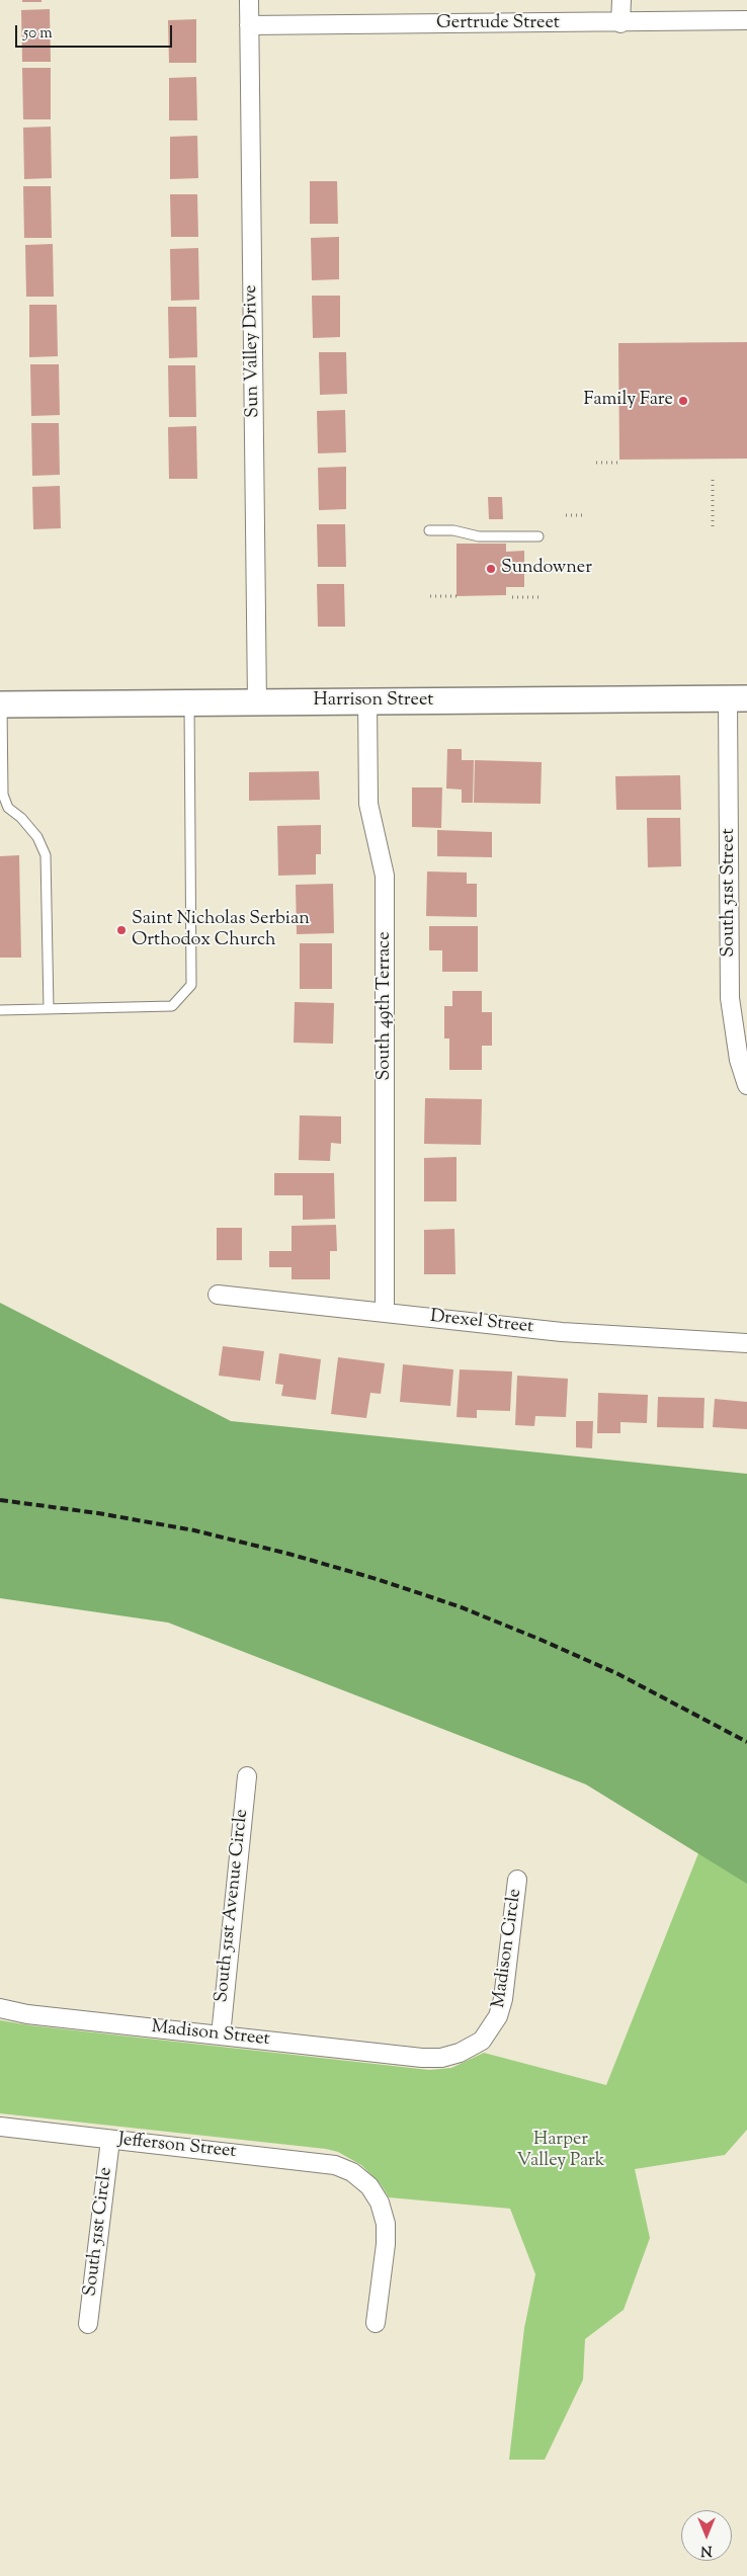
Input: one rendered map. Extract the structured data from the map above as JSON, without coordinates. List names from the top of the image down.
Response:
{
  "streets": {
    "main road": ["Harrison Street"],
    "street": [
      "Gertrude Street",
      "Sun Valley Drive",
      "South 51st Street",
      "South 49th Terrace",
      "Drexel Street",
      "South 51st Avenue Circle",
      "Madison Circle",
      "Madison Street",
      "Jefferson Street",
      "South 51st Circle"
    ]
  },
  "crossings": [
    ["Gertrude Street", "Sun Valley Drive"],
    ["Sun Valley Drive", "Harrison Street"],
    ["Harrison Street", "South 51st Street"],
    ["Harrison Street", "South 49th Terrace"],
    ["South 49th Terrace", "Drexel Street"],
    ["South 51st Avenue Circle", "Madison Street"],
    ["Madison Circle", "Madison Street"],
    ["Jefferson Street", "South 51st Circle"]
  ],
  "parks": ["Harper Valley Park"],
  "places": ["Family Fare", "Sundowner", "Saint Nicholas Serbian Orthodox Church"],
  "scale_bar": "50 m",
  "north": "bottom"
}
